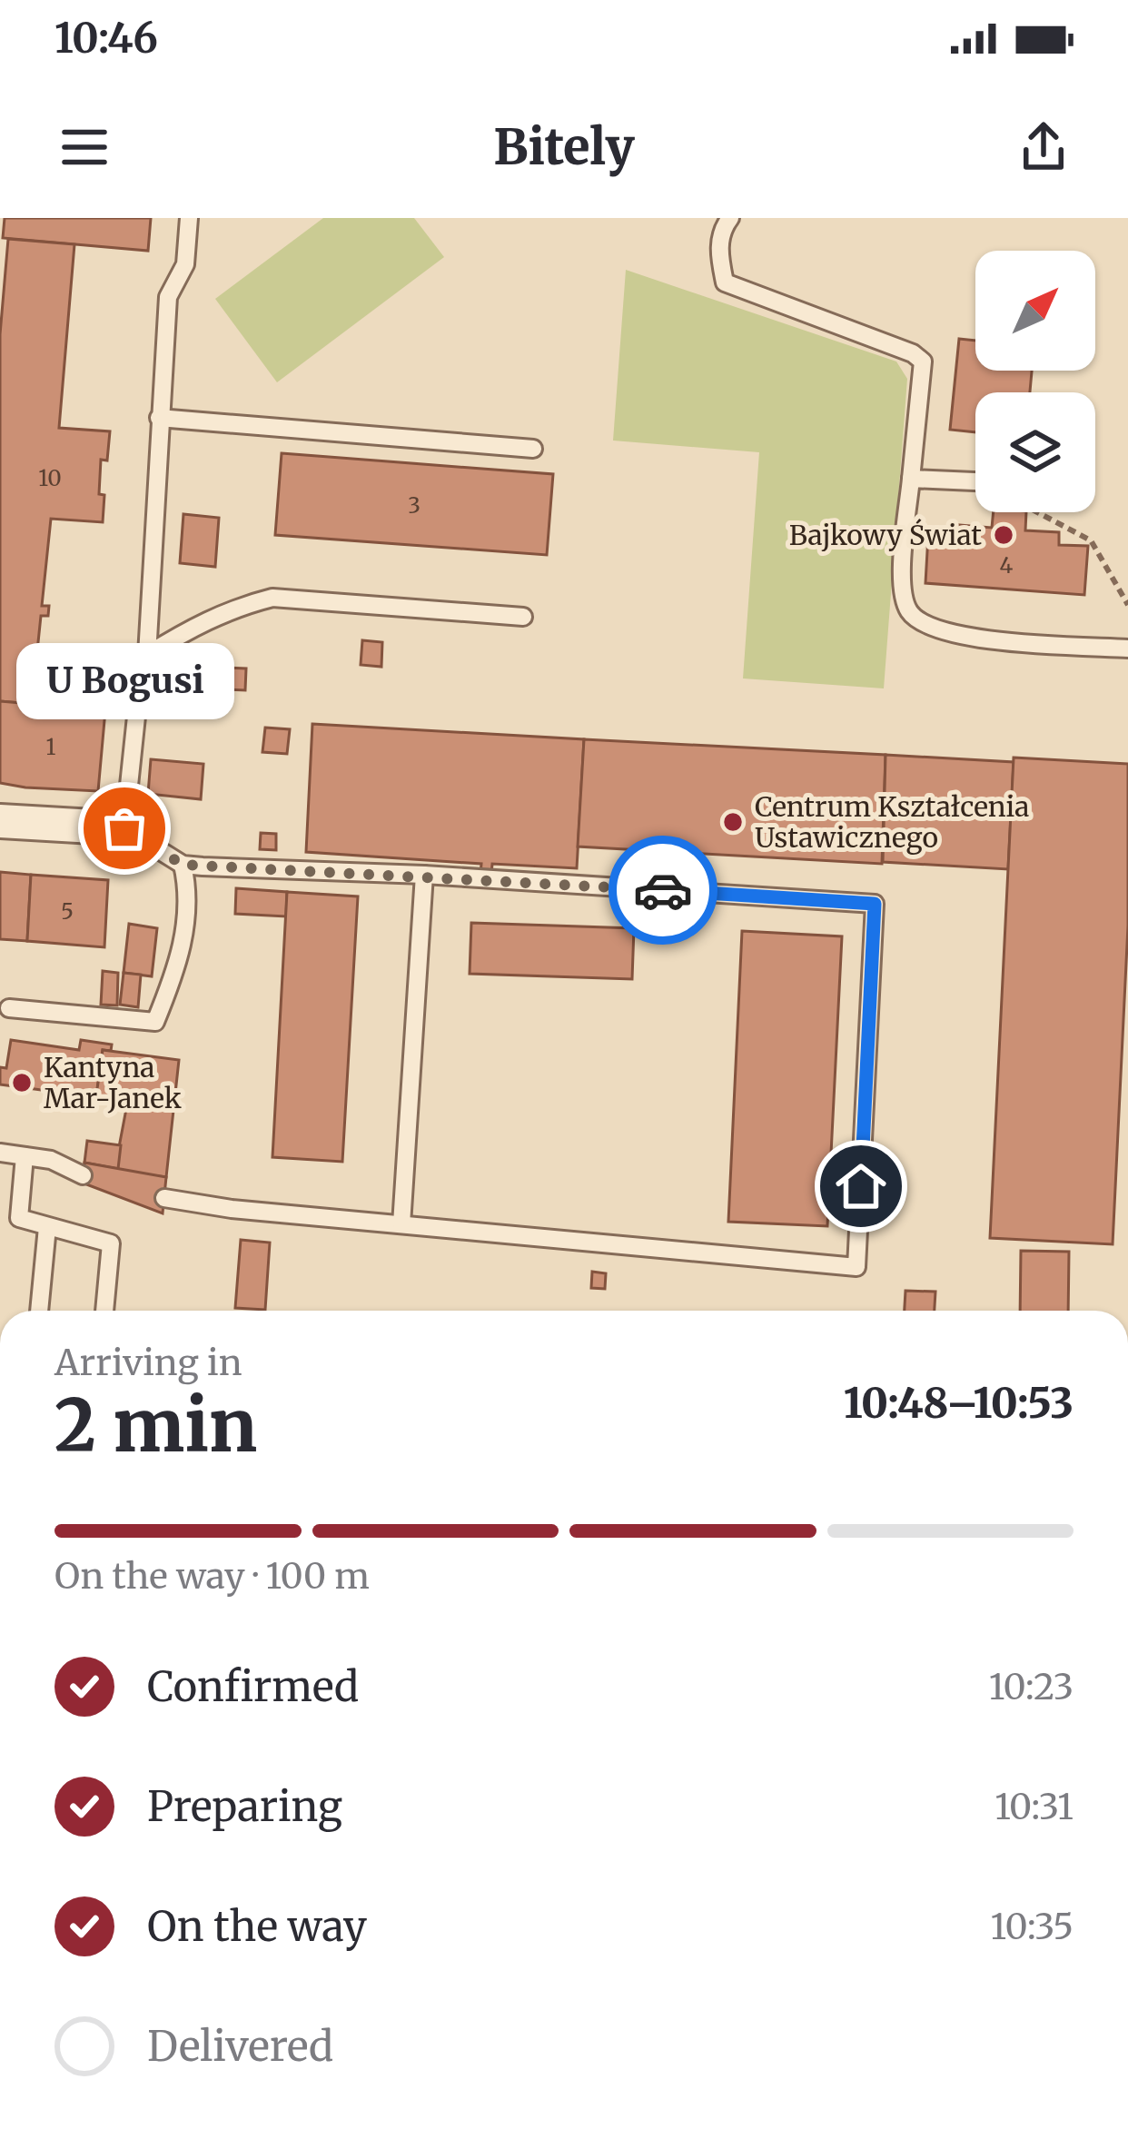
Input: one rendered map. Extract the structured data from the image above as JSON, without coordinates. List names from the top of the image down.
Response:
{
  "places": [
    "Bajkowy Świat",
    "Centrum Kształcenia Ustawicznego",
    "U Bogusi",
    "Kantyna Mar-Janek"
  ],
  "house_numbers": [
    "10",
    "3",
    "4",
    "1",
    "5"
  ],
  "north": "top right",
  "page": {
    "status": "10:46",
    "header": "Bitely",
    "bubble": "U Bogusi",
    "heading": ["2 min", "Arriving in", "10:48–10:53"],
    "bar": "On the way · 100 m",
    "list": [
      ["Confirmed", "10:23"],
      ["Preparing", "10:31"],
      ["On the way", "10:35"],
      "Delivered"
    ]
  }
}
